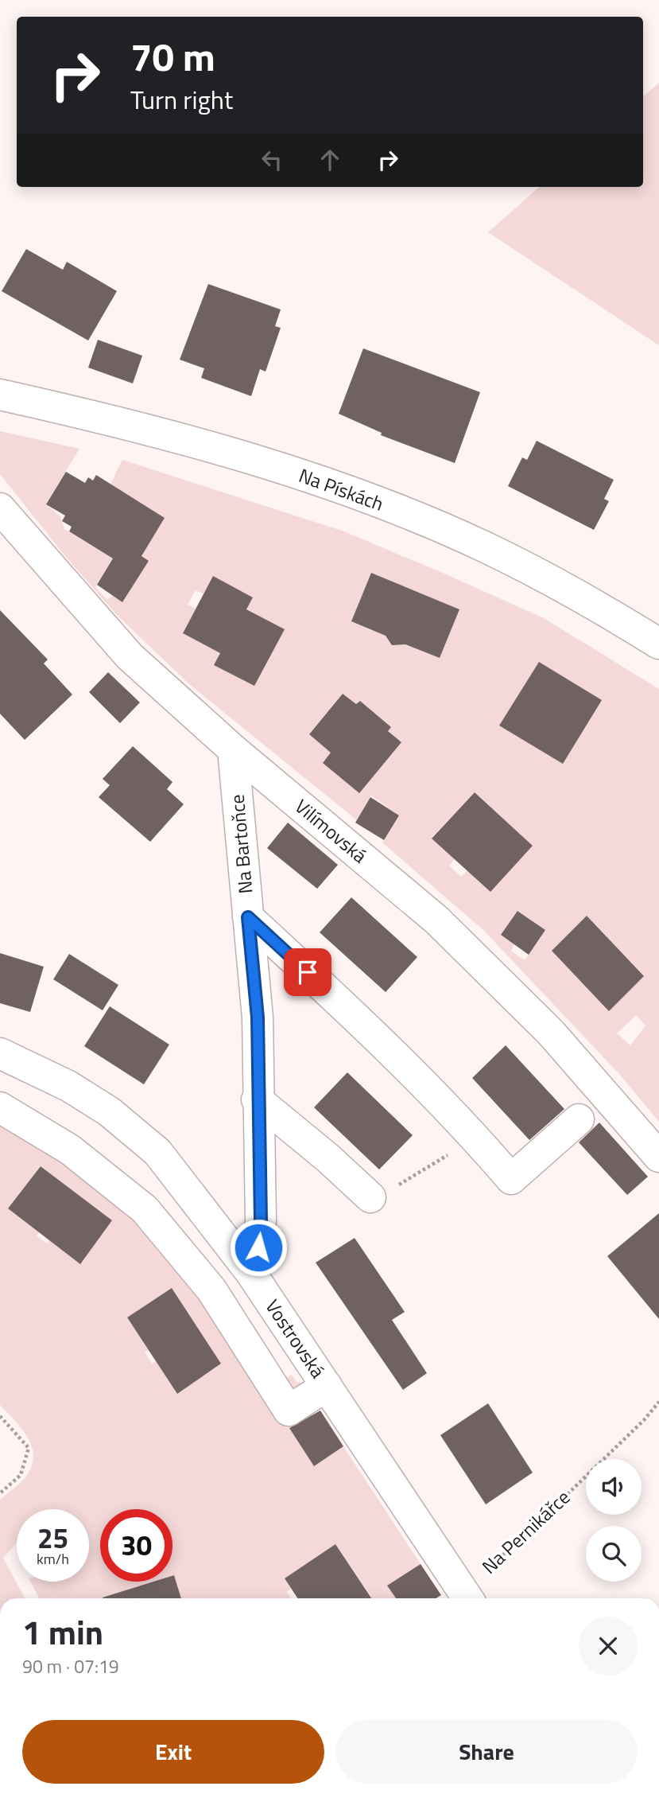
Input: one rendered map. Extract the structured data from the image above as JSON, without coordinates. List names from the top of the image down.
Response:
{
  "streets": {
    "street": [
      "Na Pískách",
      "Vilímovská",
      "Na Bartoňce",
      "Vostrovská"
    ],
    "path": ["Na Pernikářce"]
  },
  "crossings": [
    ["Vilímovská", "Na Bartoňce"],
    ["Na Bartoňce", "Vostrovská"],
    ["Vostrovská", "Na Pernikářce"]
  ],
  "page": {
    "turn": ["70 m", "Turn right"],
    "speed": "25 km/h",
    "limit": "30",
    "heading": ["1 min", "90 m · 07:19"],
    "buttons": ["Exit", "Share"]
  }
}
